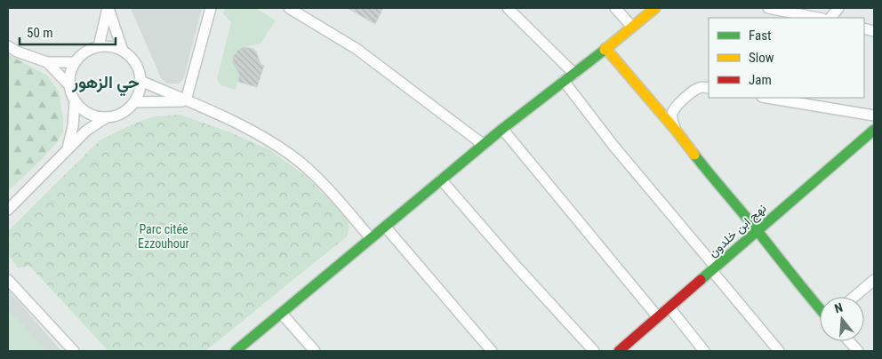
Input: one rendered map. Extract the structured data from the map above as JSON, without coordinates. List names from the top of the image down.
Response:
{
  "streets": {
    "street": ["نهج ابن خلدون"]
  },
  "districts": ["حي الزهور"],
  "parks": ["Parc citée Ezzouhour"],
  "legend": ["Fast", "Slow", "Jam"],
  "scale_bar": "50 m",
  "north": "top"
}
